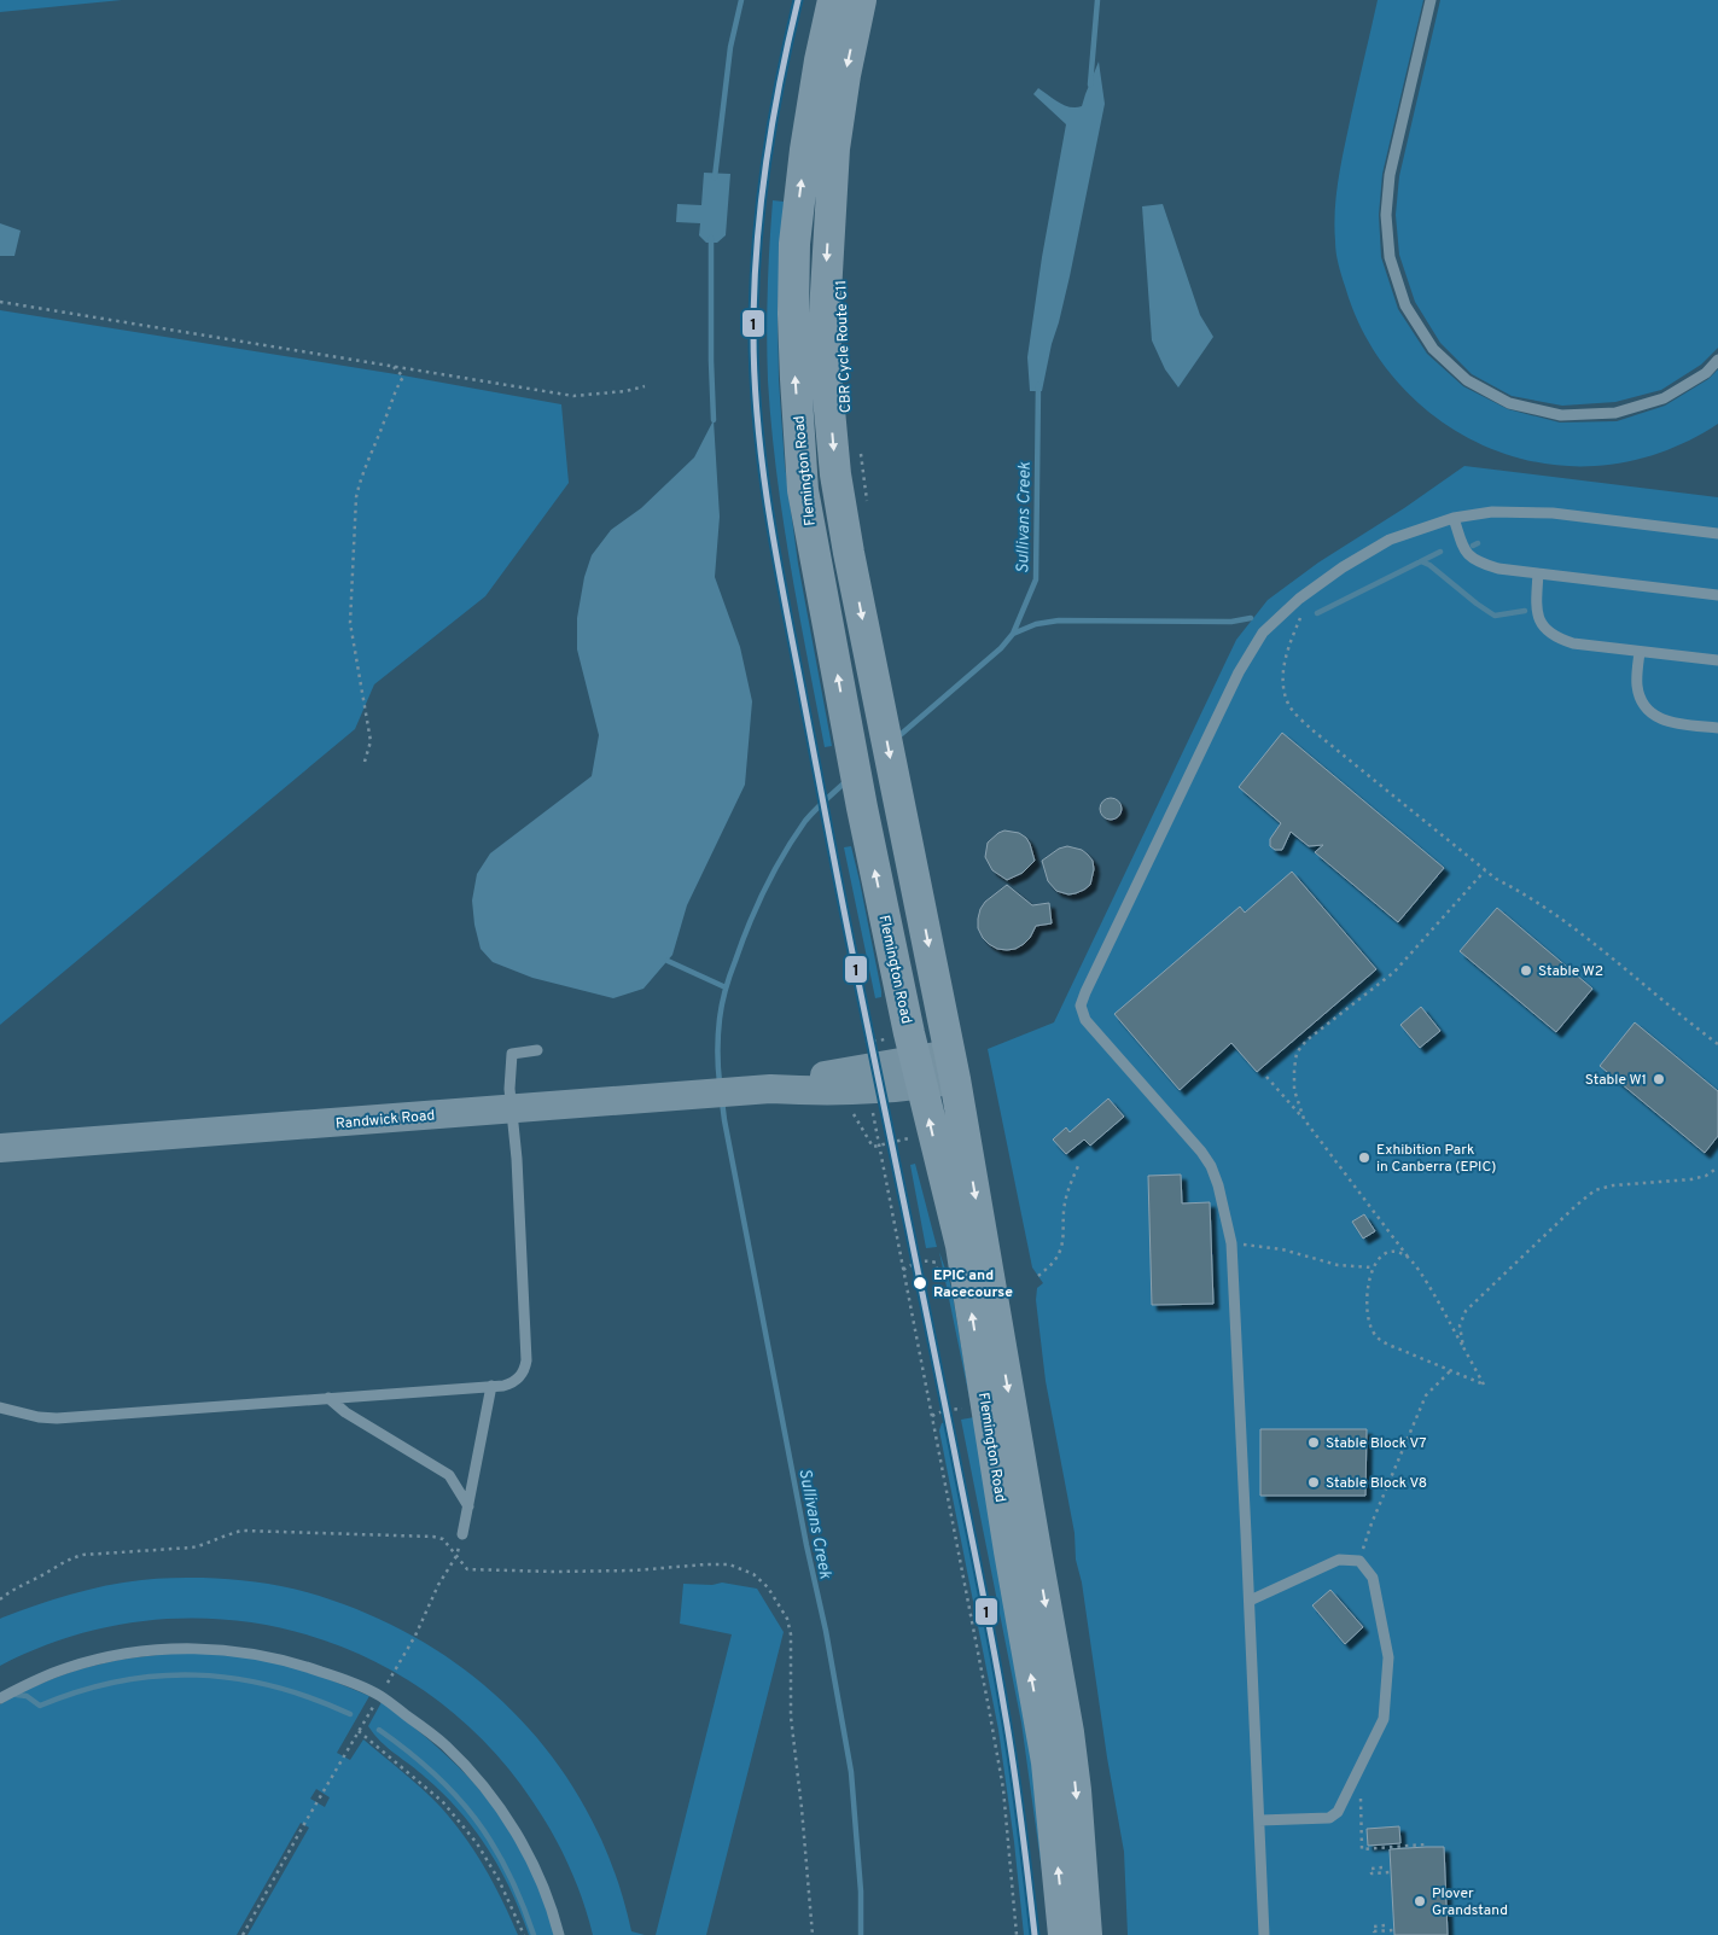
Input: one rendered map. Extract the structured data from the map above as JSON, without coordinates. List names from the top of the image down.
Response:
{
  "streets": {
    "main road": ["Flemington Road"],
    "street": ["Randwick Road"]
  },
  "crossings": [
    ["Flemington Road", "Randwick Road"]
  ],
  "water": ["Sullivans Creek"],
  "places": [
    "Stable W2",
    "Stable W1",
    "Exhibition Park in Canberra (EPIC)",
    "EPIC and Racecourse",
    "Stable Block V7",
    "Stable Block V8",
    "Plover Grandstand"
  ],
  "lines": ["transit line 1"]
}
